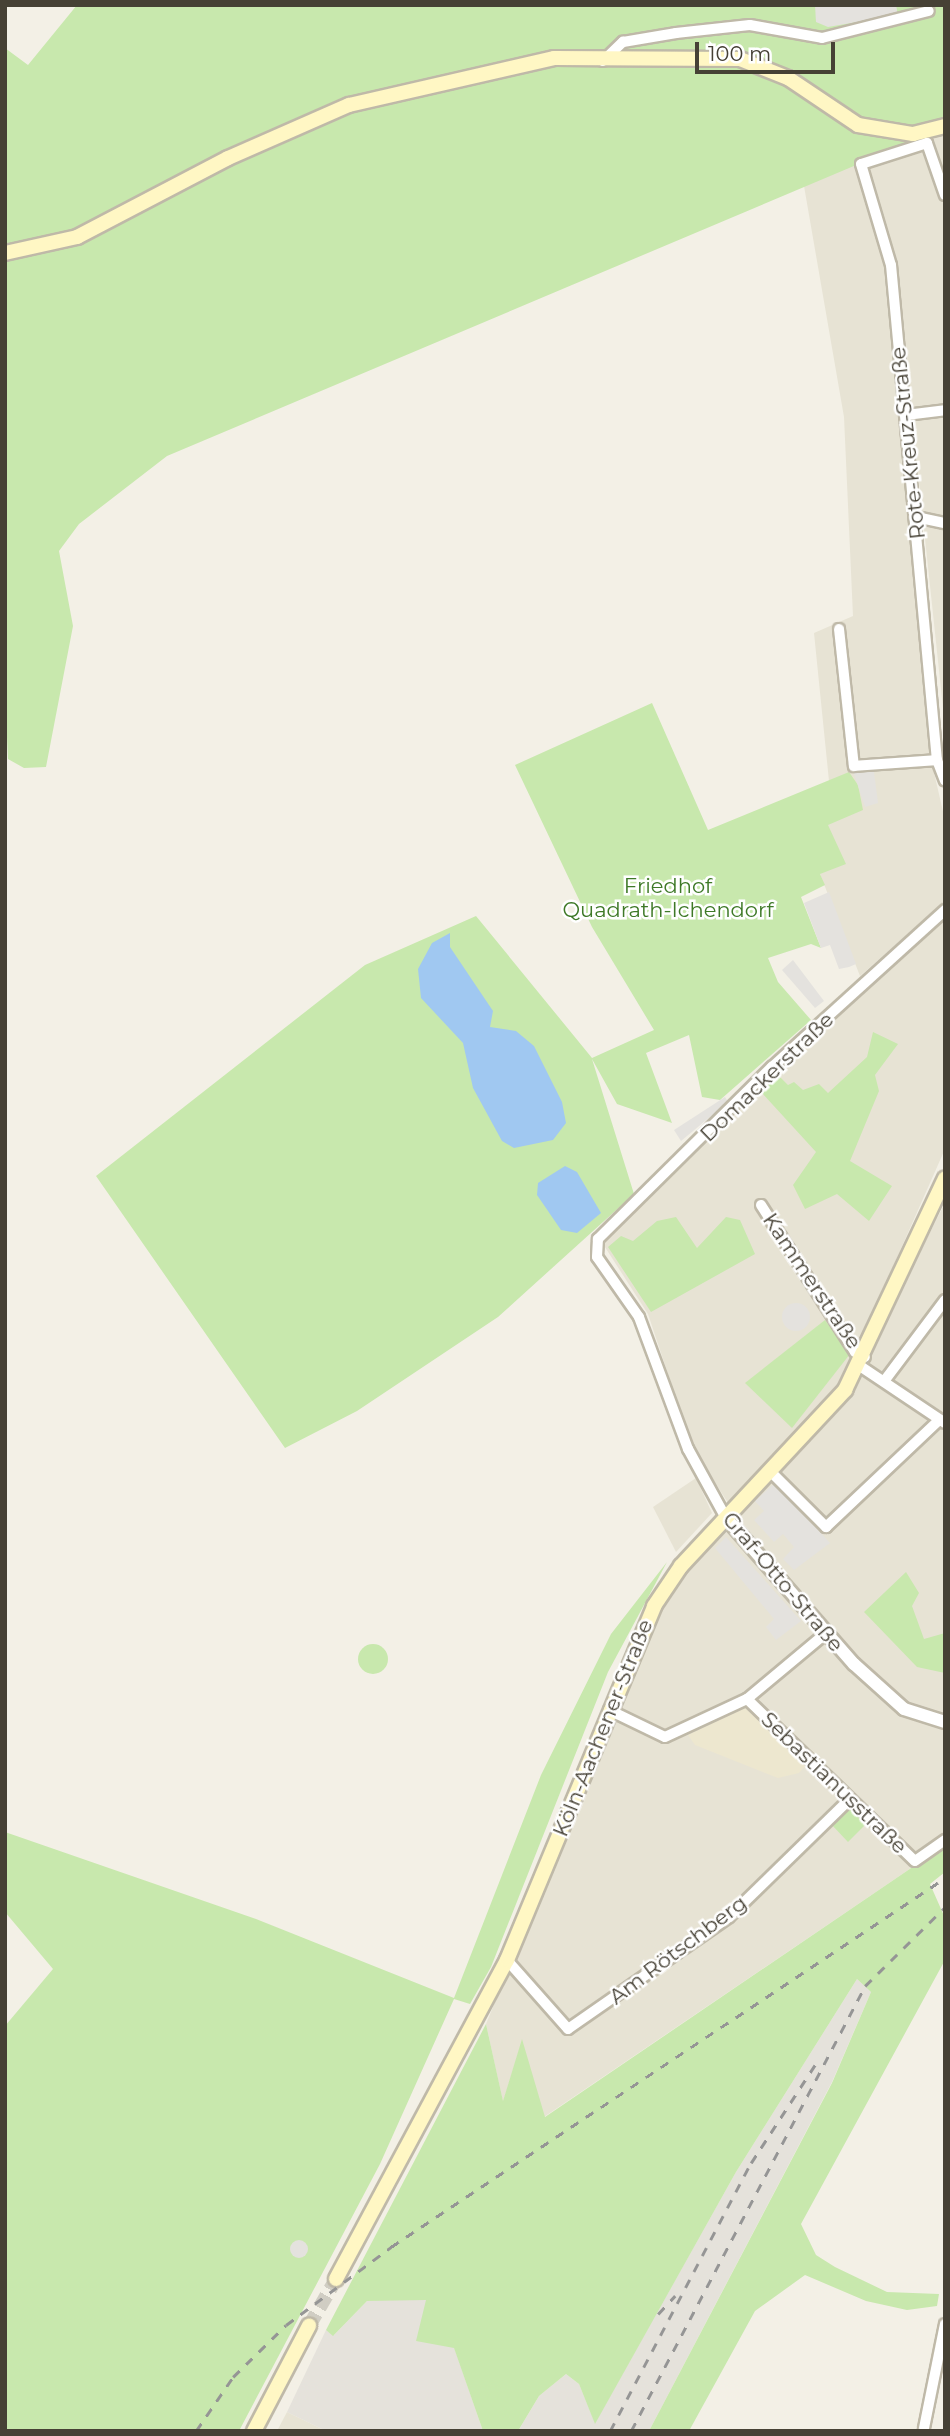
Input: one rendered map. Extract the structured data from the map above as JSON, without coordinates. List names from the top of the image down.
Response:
{
  "streets": {
    "main road": ["Köln-Aachener-Straße"],
    "street": [
      "Rote-Kreuz-Straße",
      "Domackerstraße",
      "Kammerstraße",
      "Graf-Otto-Straße",
      "Sebastianusstraße",
      "Am Rötschberg"
    ]
  },
  "crossings": [
    ["Domackerstraße", "Graf-Otto-Straße"],
    ["Kammerstraße", "Köln-Aachener-Straße"],
    ["Graf-Otto-Straße", "Köln-Aachener-Straße"],
    ["Köln-Aachener-Straße", "Sebastianusstraße"],
    ["Köln-Aachener-Straße", "Am Rötschberg"],
    ["Sebastianusstraße", "Am Rötschberg"]
  ],
  "parks": ["Friedhof Quadrath-Ichendorf"],
  "scale_bar": "100 m"
}
